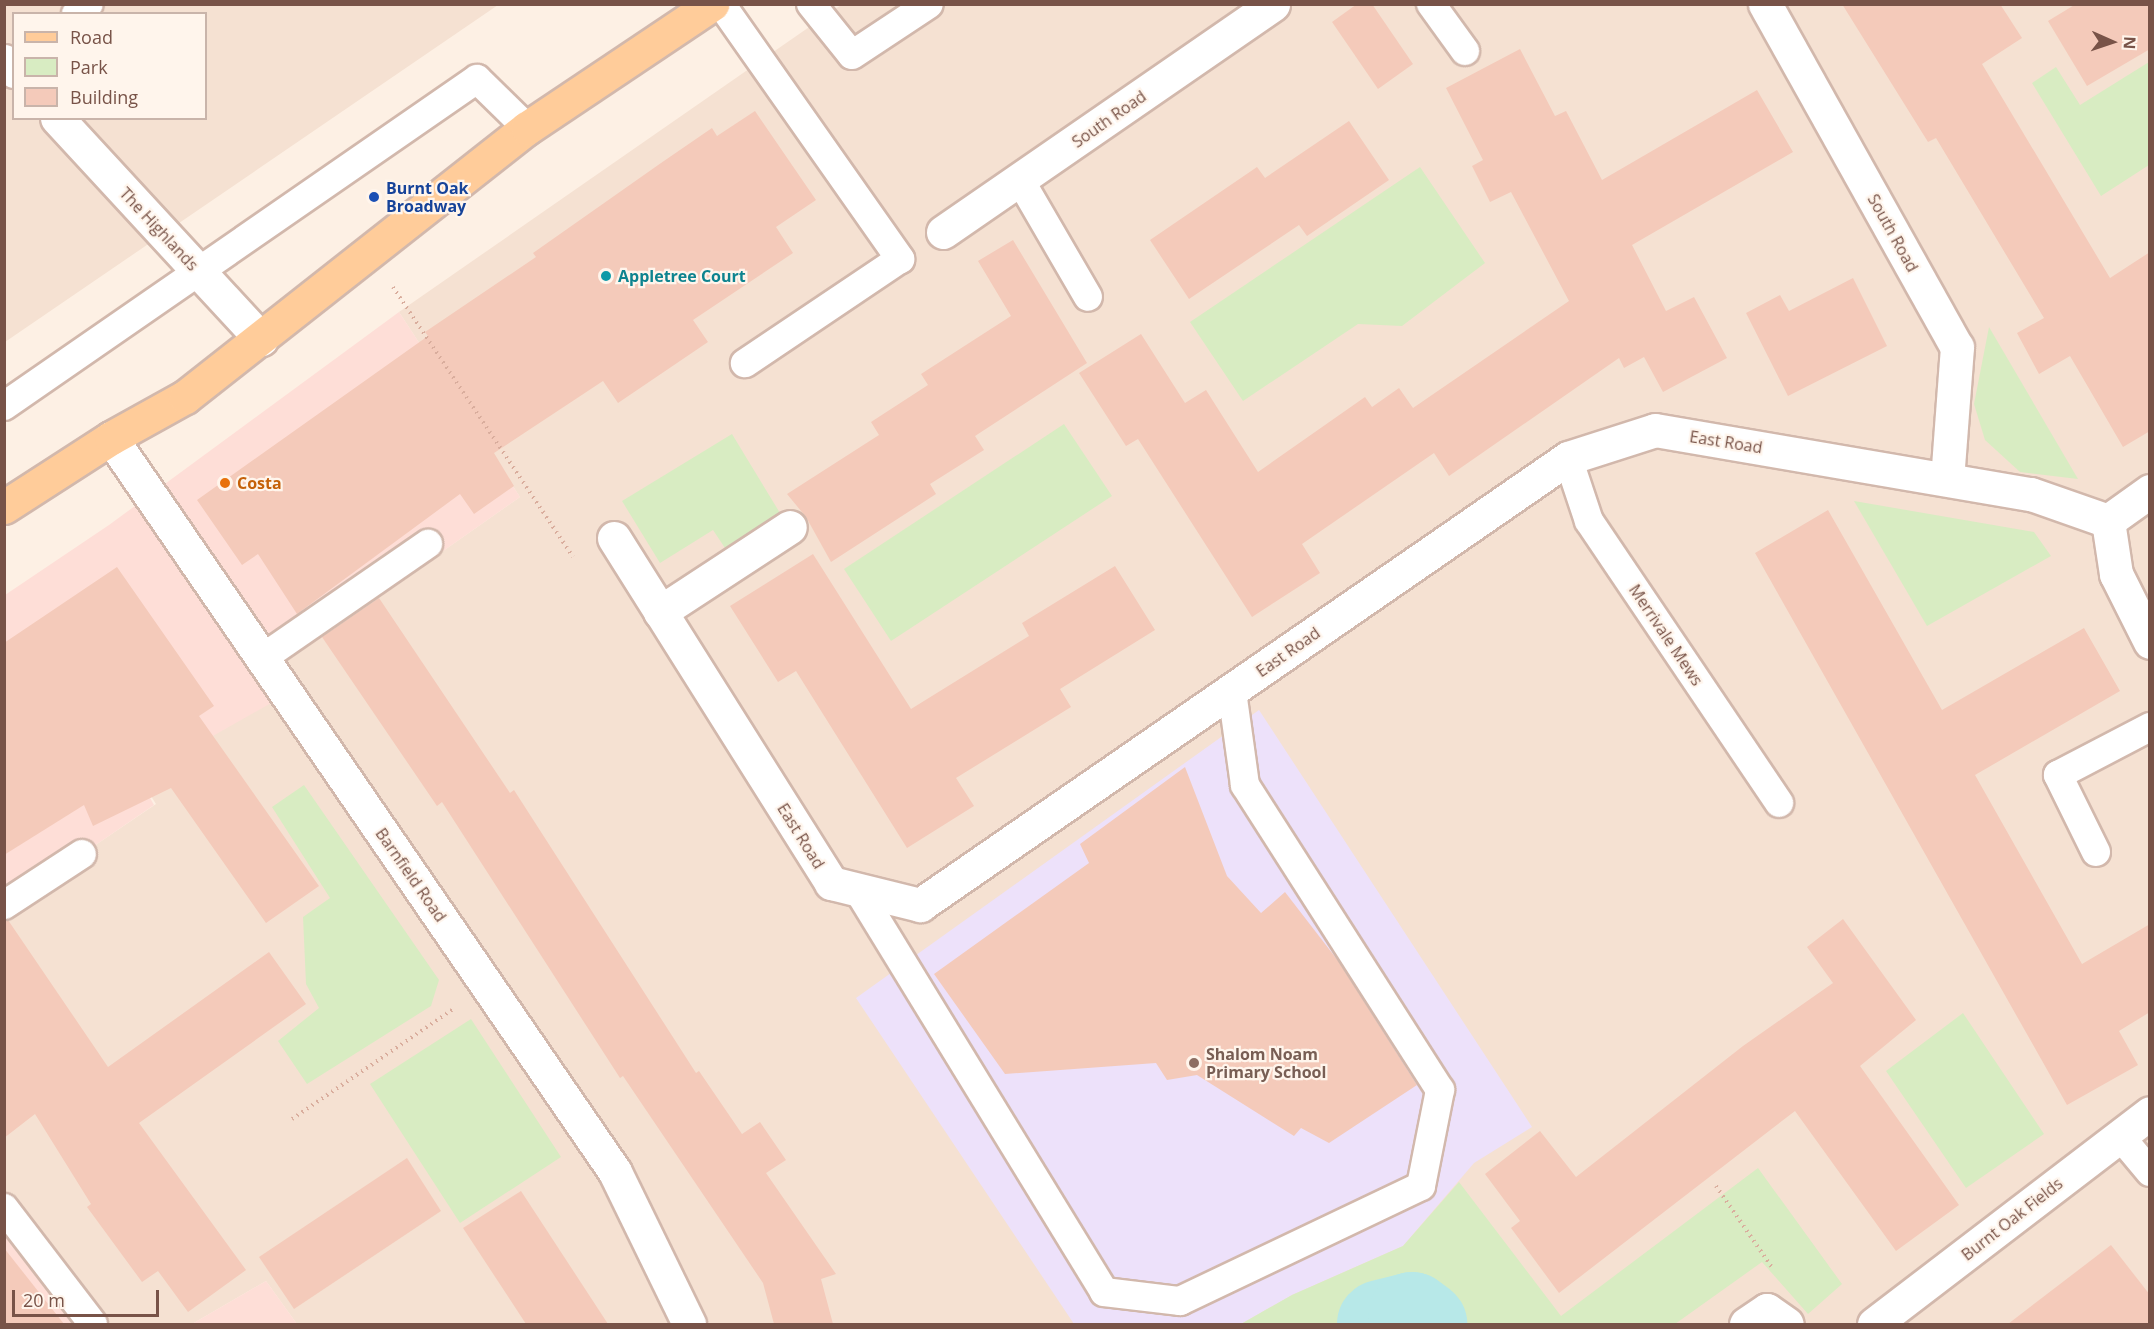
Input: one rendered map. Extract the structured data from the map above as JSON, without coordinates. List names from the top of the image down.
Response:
{
  "streets": {
    "street": [
      "South Road",
      "The Highlands",
      "East Road",
      "Barnfield Road",
      "Burnt Oak Fields"
    ],
    "lane": ["Merrivale Mews"]
  },
  "crossings": [
    ["South Road", "East Road"],
    ["East Road", "Merrivale Mews"]
  ],
  "places": [
    "Burnt Oak Broadway",
    "Appletree Court",
    "Costa",
    "Shalom Noam Primary School"
  ],
  "legend": ["Road", "Park", "Building"],
  "scale_bar": "20 m",
  "north": "right"
}
